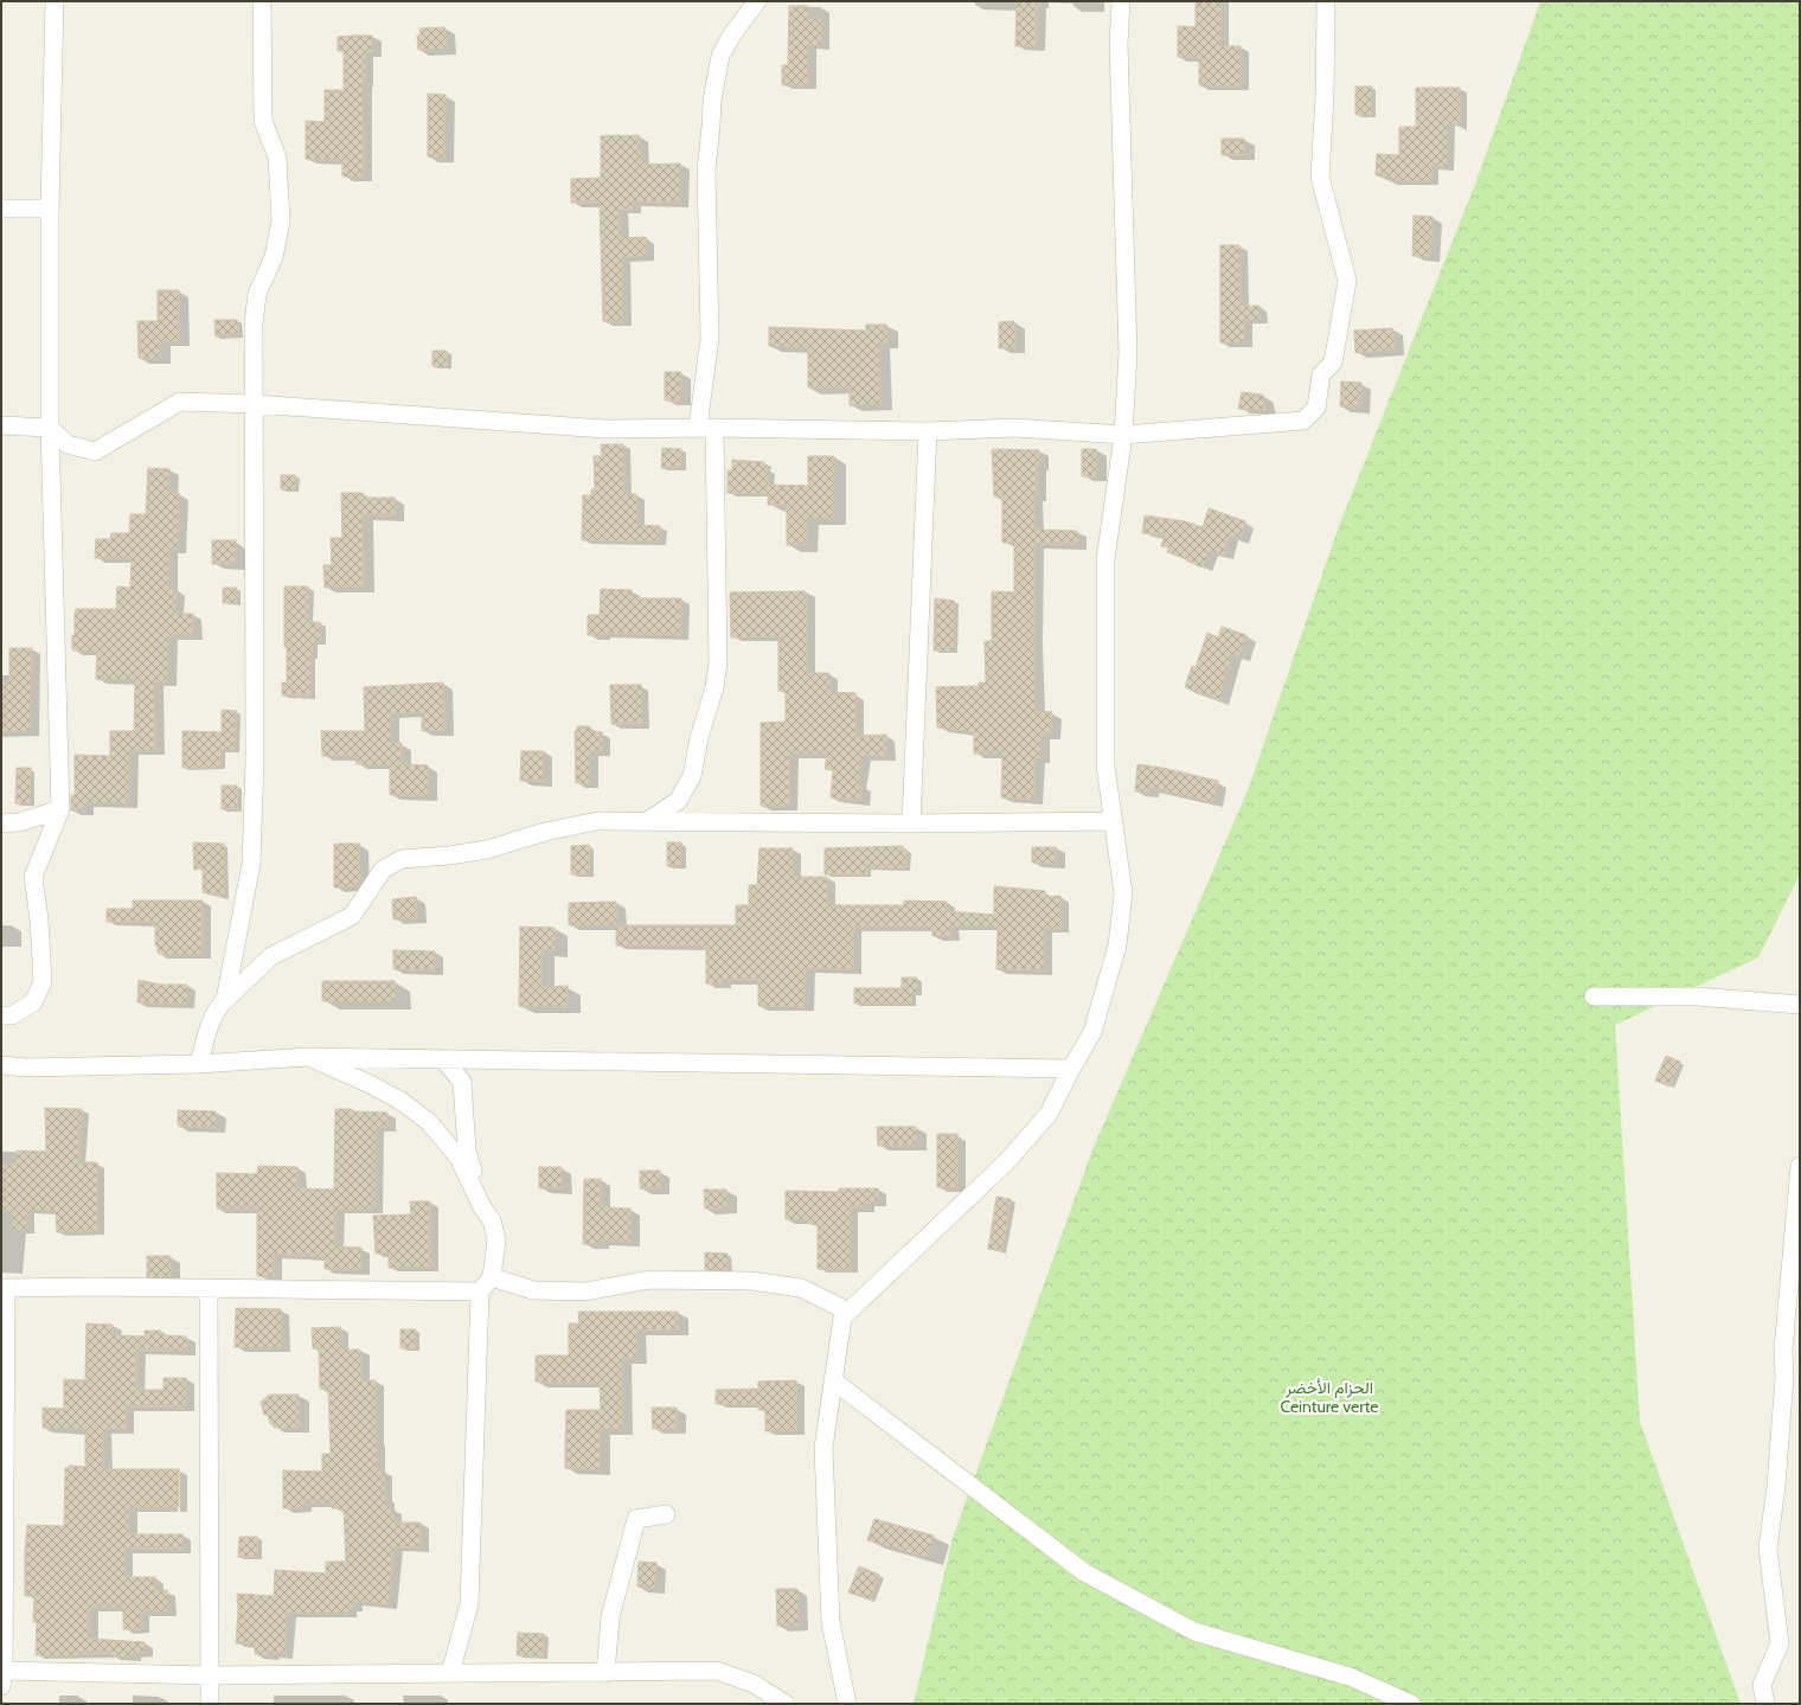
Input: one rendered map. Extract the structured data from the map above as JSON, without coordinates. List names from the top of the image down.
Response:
{
  "parks": ["الحزام الأخضر Ceinture verte"]
}
